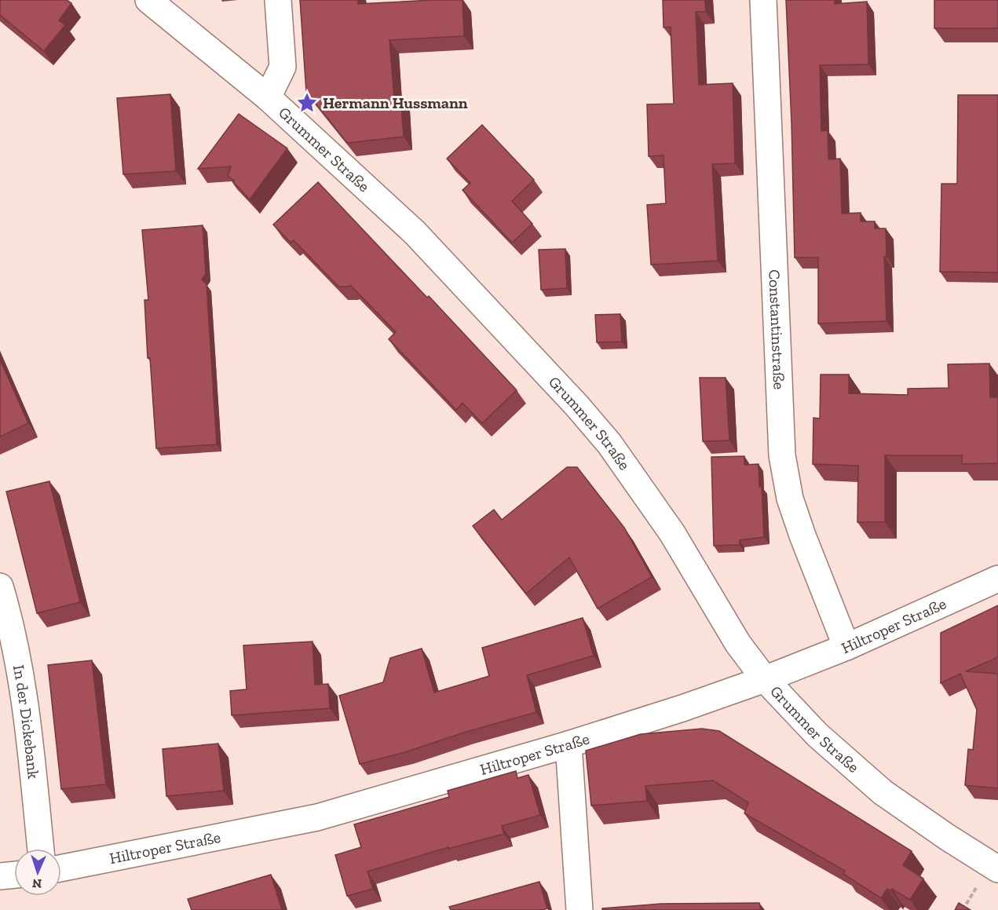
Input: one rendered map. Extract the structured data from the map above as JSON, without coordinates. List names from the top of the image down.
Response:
{
  "streets": {
    "street": [
      "Grummer Straße",
      "Constantinstraße",
      "Hiltroper Straße",
      "In der Dickebank"
    ]
  },
  "crossings": [
    ["Grummer Straße", "Hiltroper Straße"],
    ["Constantinstraße", "Hiltroper Straße"]
  ],
  "places": {
    "place": ["Hermann Hussmann"]
  },
  "north": "bottom"
}
